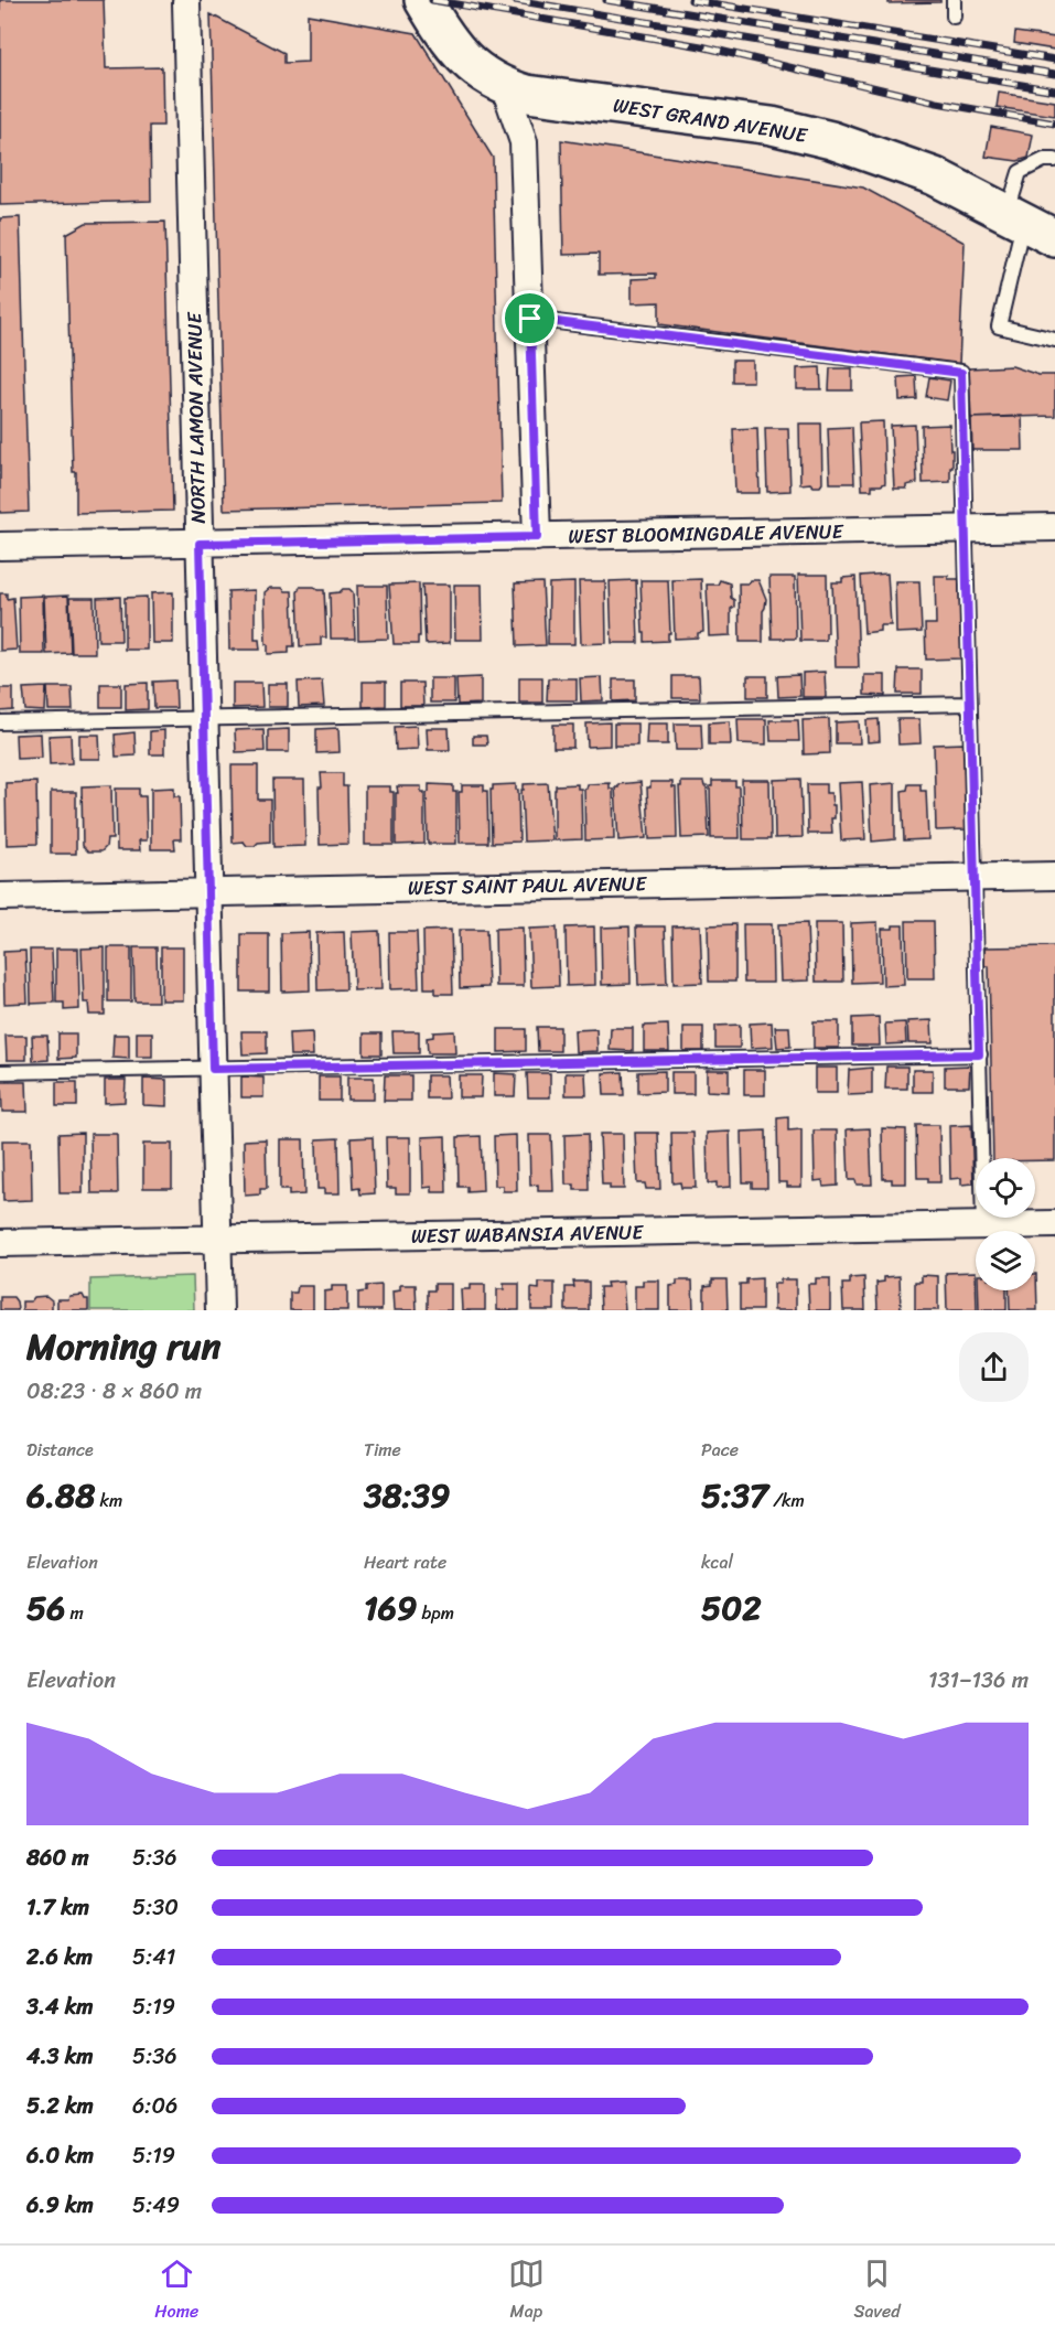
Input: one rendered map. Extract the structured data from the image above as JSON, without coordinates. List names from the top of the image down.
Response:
{
  "streets": {
    "main road": ["WEST GRAND AVENUE"],
    "street": [
      "NORTH LAMON AVENUE",
      "WEST BLOOMINGDALE AVENUE",
      "WEST SAINT PAUL AVENUE",
      "WEST WABANSIA AVENUE"
    ]
  },
  "crossings": [
    ["NORTH LAMON AVENUE", "WEST BLOOMINGDALE AVENUE"],
    ["NORTH LAMON AVENUE", "WEST SAINT PAUL AVENUE"],
    ["NORTH LAMON AVENUE", "WEST WABANSIA AVENUE"]
  ],
  "page": {
    "heading": ["Morning run", "08:23 · 8 × 860 m"],
    "stats": [
      ["Distance", "6.88 km"],
      ["Time", "38:39"],
      ["Pace", "5:37 /km"],
      ["Elevation", "56 m"],
      ["Heart rate", "169 bpm"],
      ["kcal", "502"]
    ],
    "chart": ["Elevation", "131–136 m"],
    "list": [
      {
        "name": "860 m",
        "note": "5:36"
      },
      {
        "name": "1.7 km",
        "note": "5:30"
      },
      {
        "name": "2.6 km",
        "note": "5:41"
      },
      {
        "name": "3.4 km",
        "note": "5:19"
      },
      {
        "name": "4.3 km",
        "note": "5:36"
      },
      {
        "name": "5.2 km",
        "note": "6:06"
      },
      {
        "name": "6.0 km",
        "note": "5:19"
      },
      {
        "name": "6.9 km",
        "note": "5:49"
      }
    ],
    "tabs": ["Home", "Map", "Saved"]
  }
}
